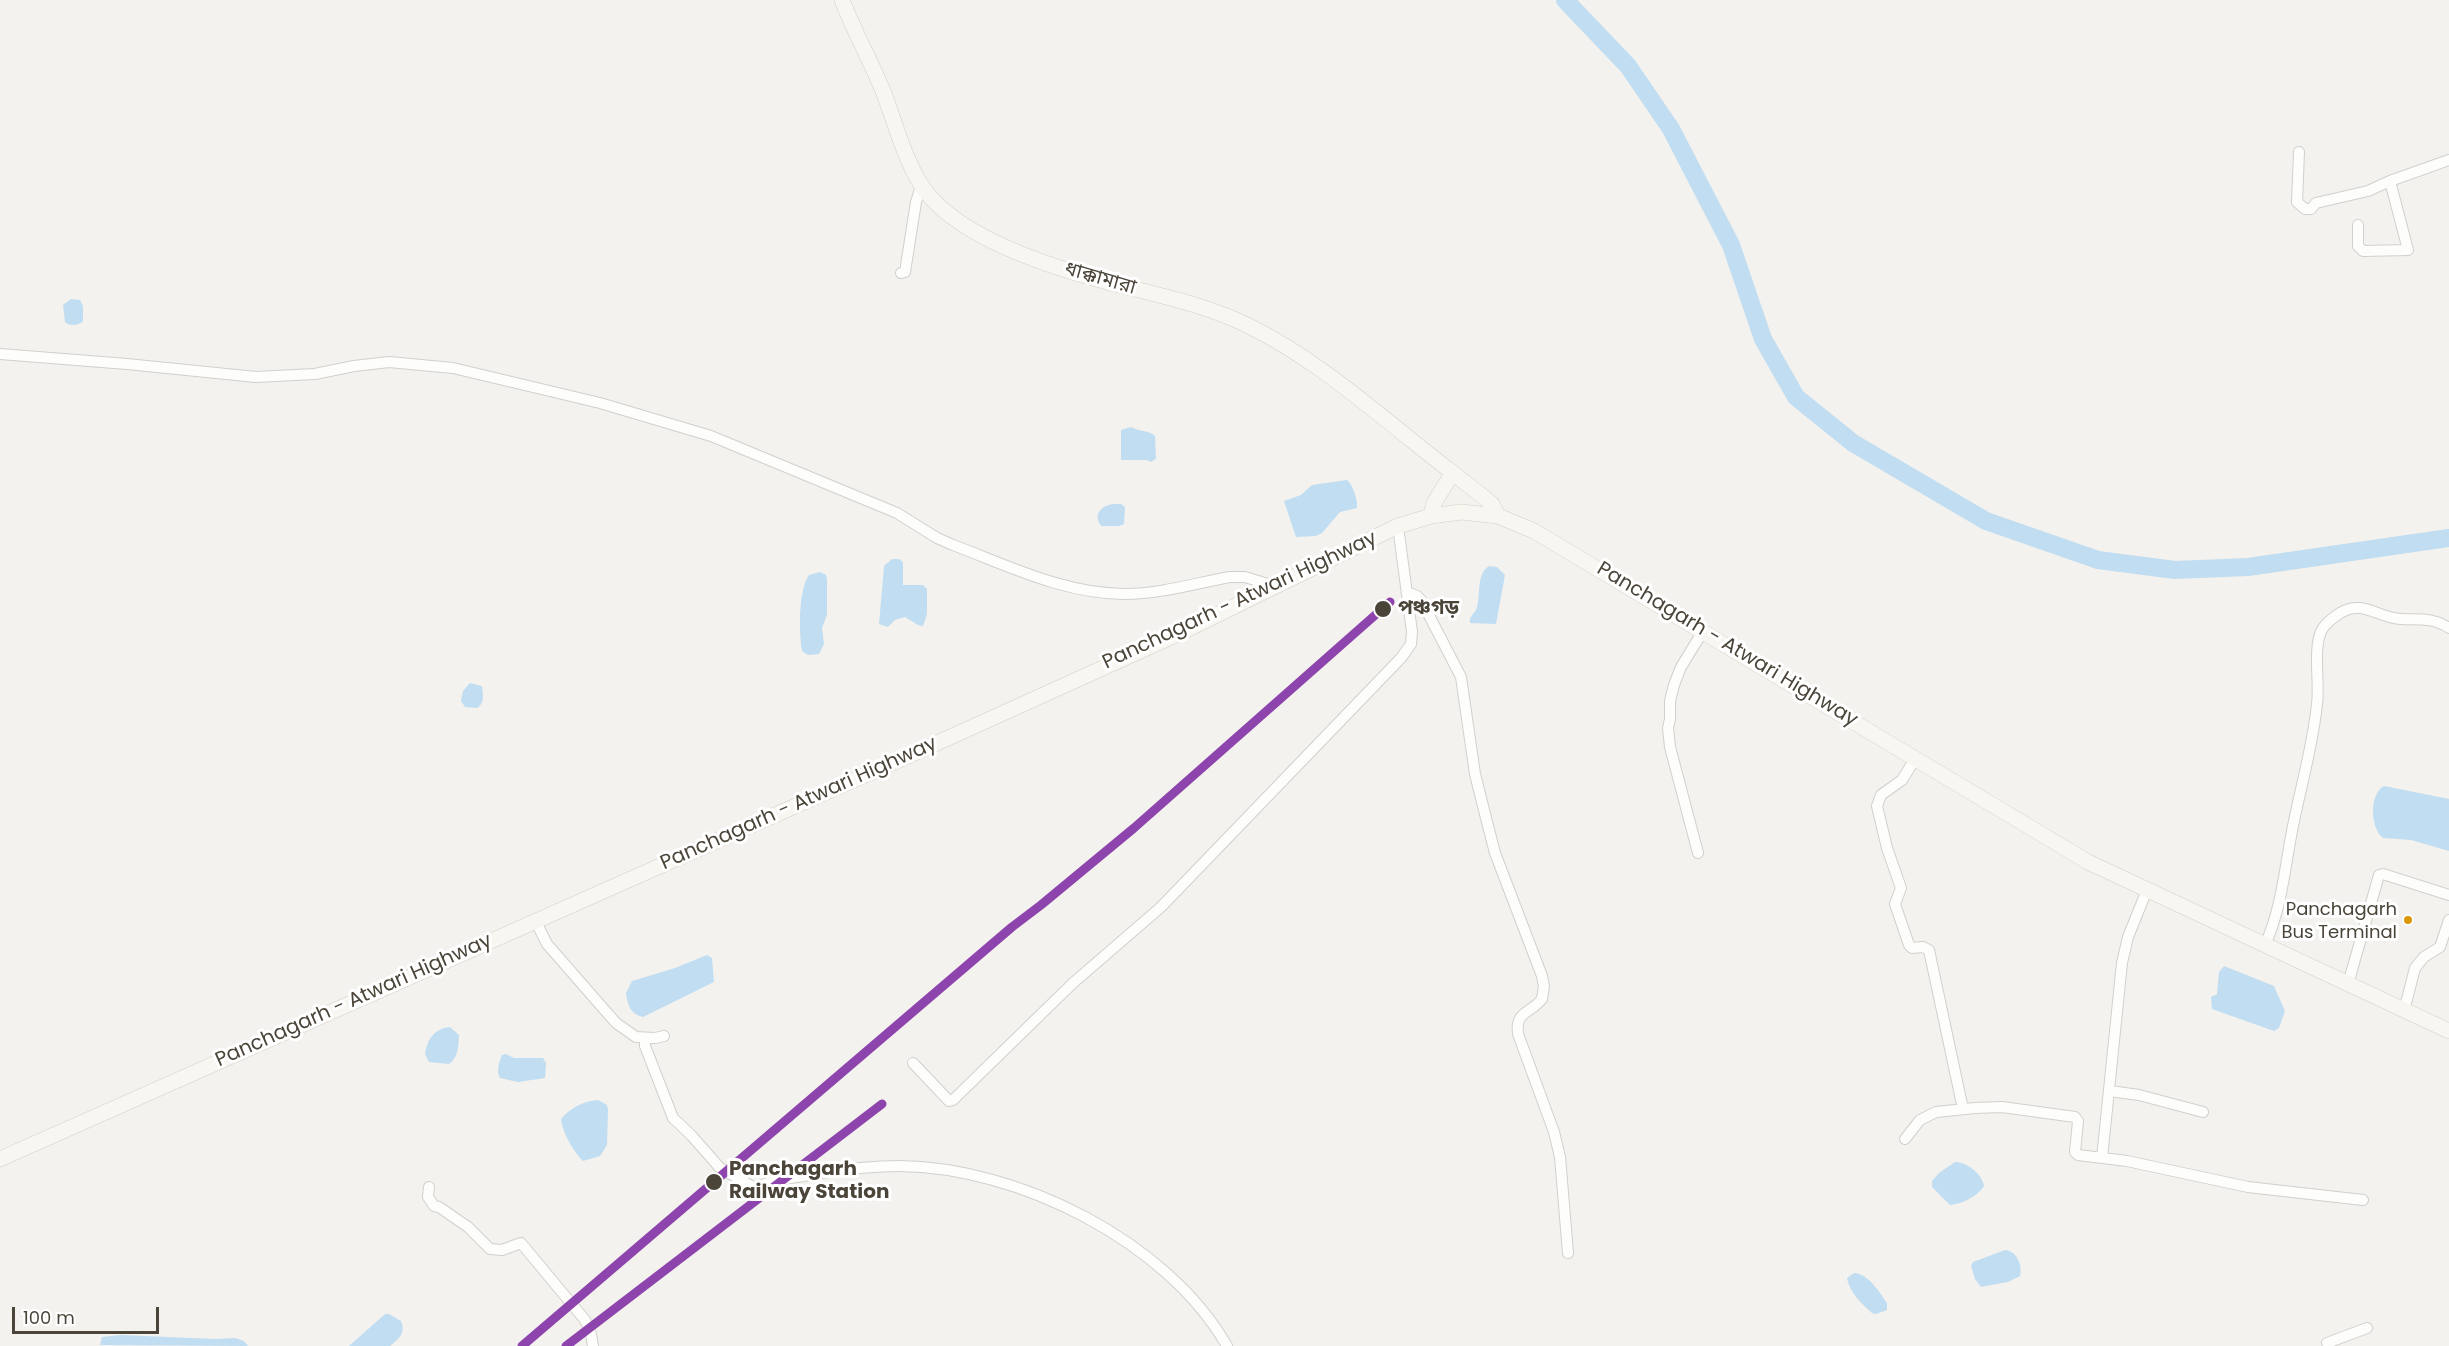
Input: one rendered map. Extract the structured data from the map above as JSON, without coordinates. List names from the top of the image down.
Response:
{
  "streets": {
    "main road": ["ধাক্কামারা", "Panchagarh - Atwari Highway"]
  },
  "crossings": [
    ["ধাক্কামারা", "Panchagarh - Atwari Highway"]
  ],
  "places": ["পঞ্চগড়", "Panchagarh Bus Terminal", "Panchagarh Railway Station"],
  "scale_bar": "100 m"
}
